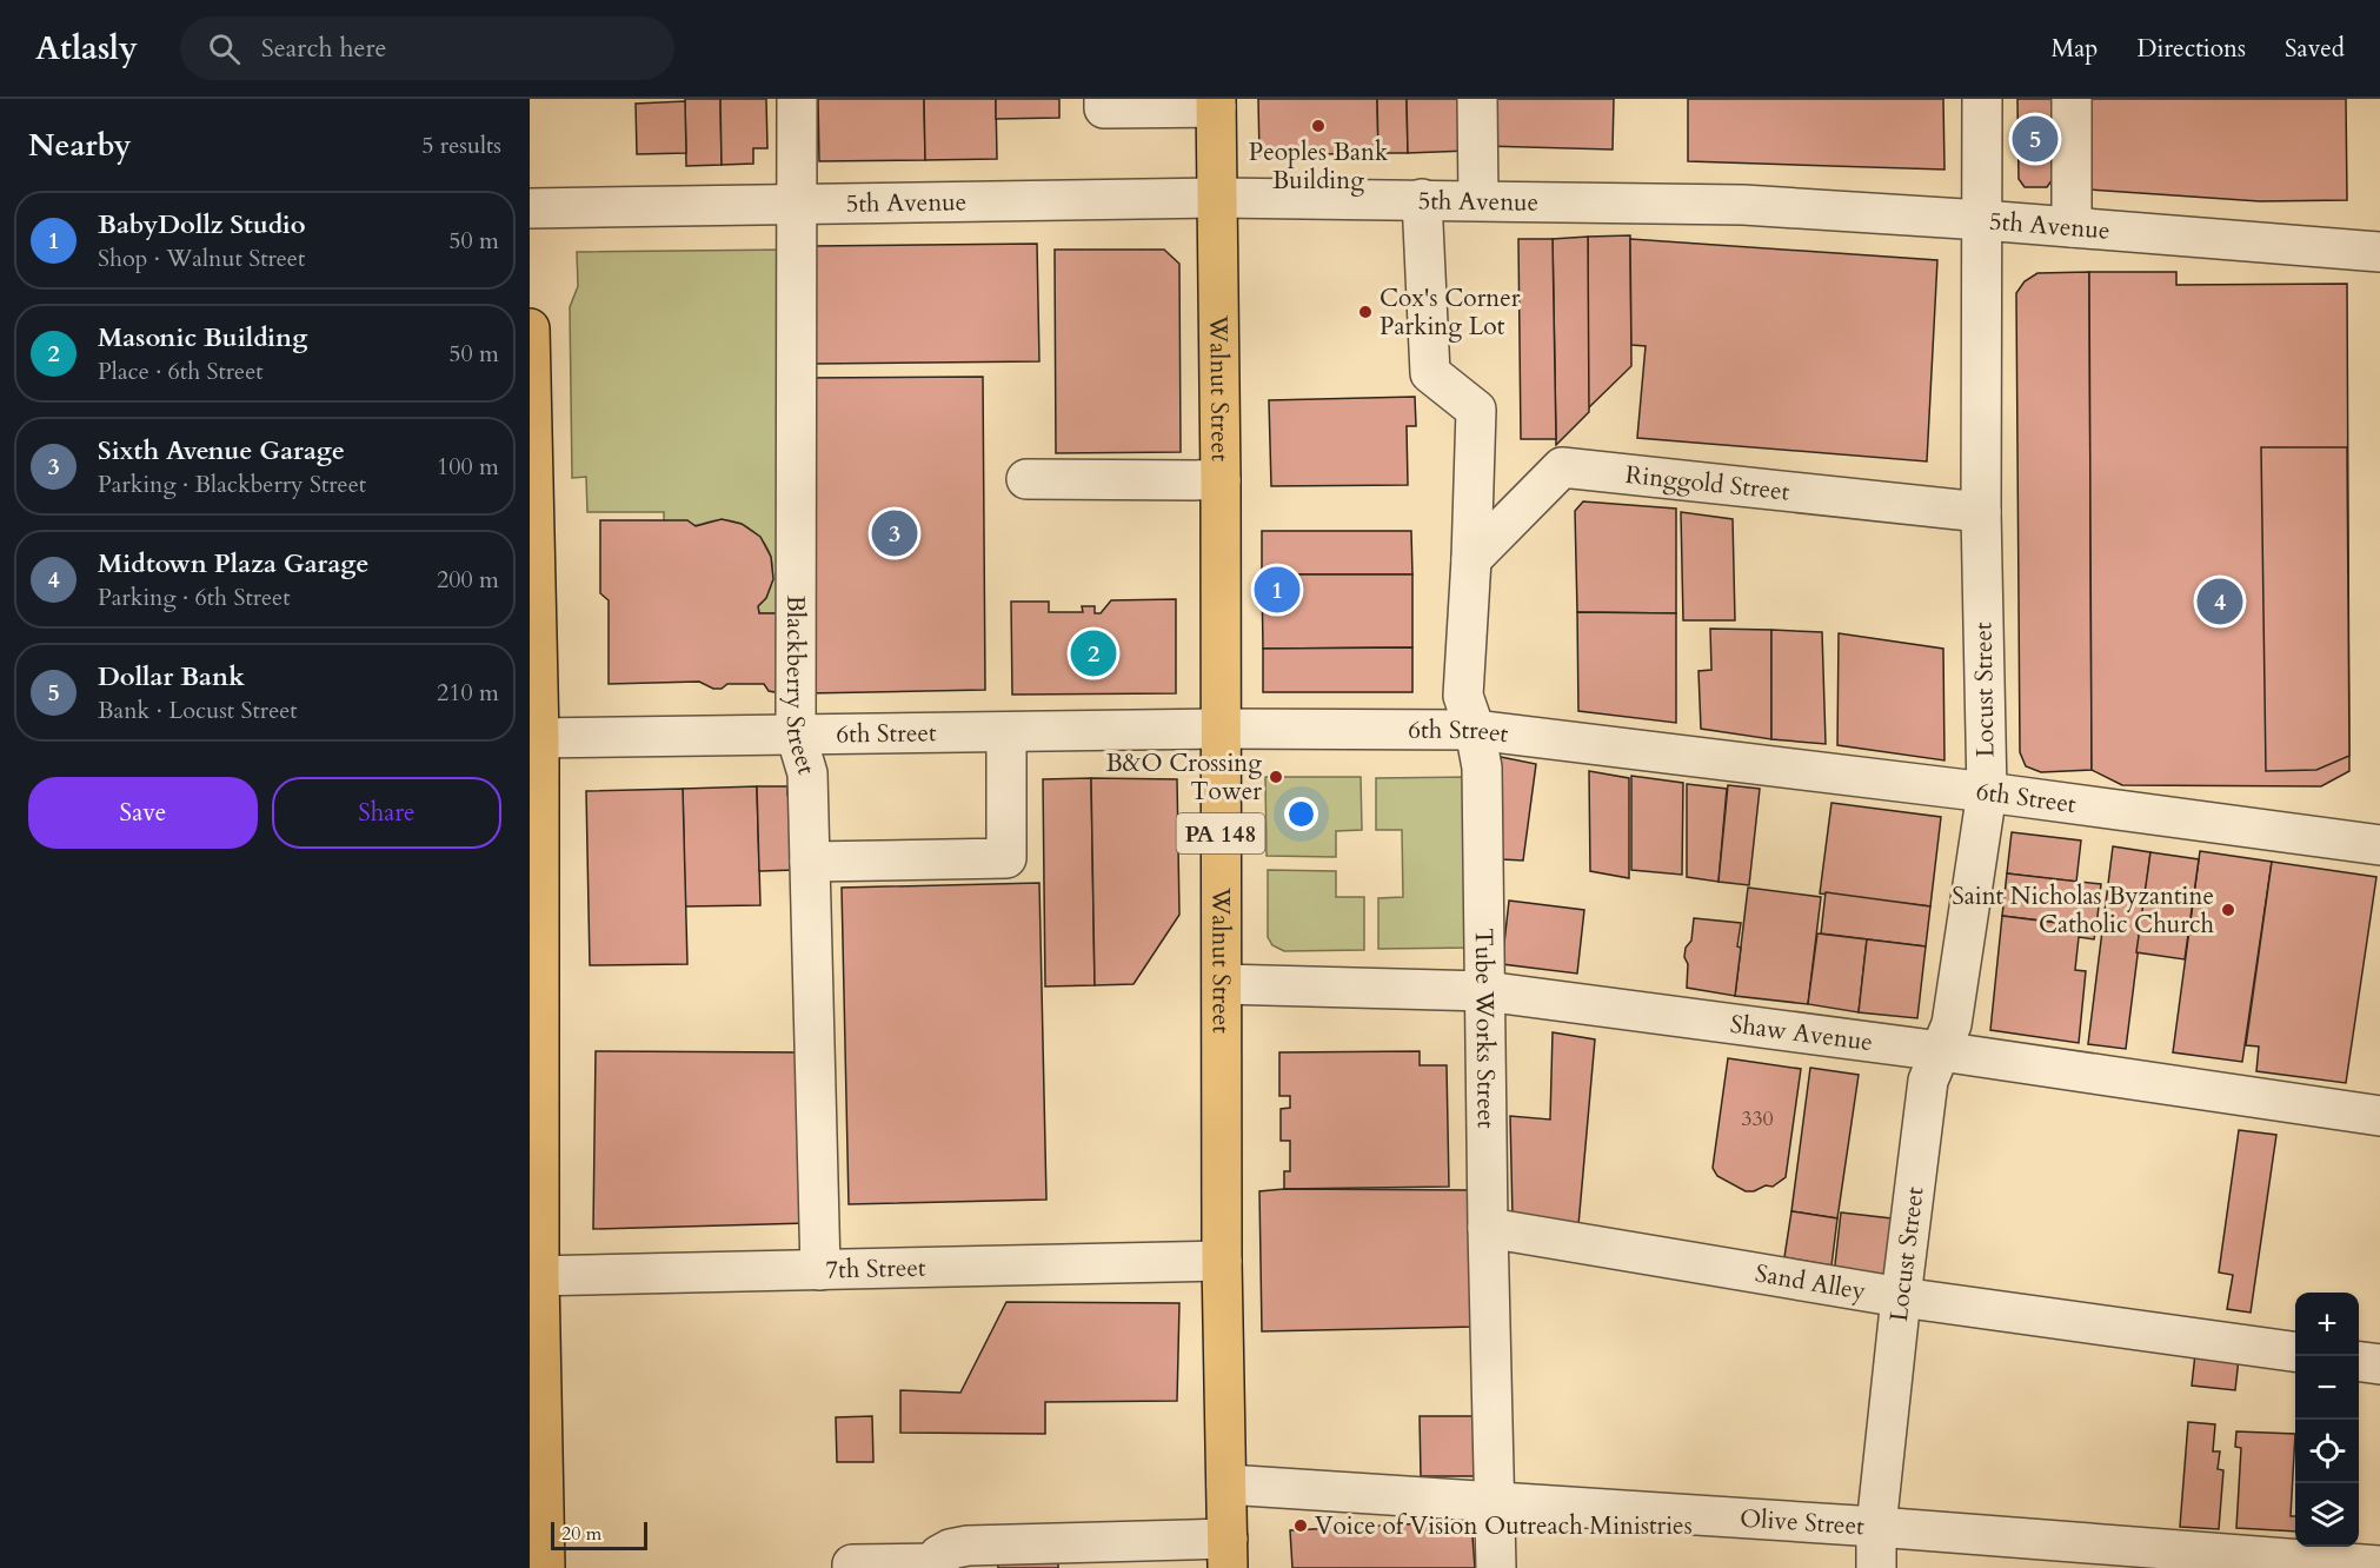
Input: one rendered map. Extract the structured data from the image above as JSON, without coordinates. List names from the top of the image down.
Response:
{
  "streets": {
    "main road": ["Walnut Street", "PA 148"],
    "street": [
      "5th Avenue",
      "Ringgold Street",
      "Blackberry Street",
      "Locust Street",
      "6th Street",
      "Tube Works Street",
      "Shaw Avenue",
      "7th Street",
      "Sand Alley",
      "Olive Street"
    ]
  },
  "crossings": [
    ["5th Avenue", "Walnut Street"],
    ["5th Avenue", "Blackberry Street"],
    ["5th Avenue", "Locust Street"],
    ["5th Avenue", "Tube Works Street"],
    ["Walnut Street", "6th Street"],
    ["Walnut Street", "Shaw Avenue"],
    ["Walnut Street", "7th Street"],
    ["Walnut Street", "Olive Street"],
    ["Ringgold Street", "Locust Street"],
    ["Ringgold Street", "Tube Works Street"],
    ["Blackberry Street", "6th Street"],
    ["Blackberry Street", "7th Street"],
    ["Locust Street", "6th Street"],
    ["Locust Street", "Shaw Avenue"],
    ["Locust Street", "Sand Alley"],
    ["Locust Street", "Olive Street"],
    ["6th Street", "Tube Works Street"],
    ["Tube Works Street", "Shaw Avenue"],
    ["Tube Works Street", "Sand Alley"],
    ["Tube Works Street", "Olive Street"]
  ],
  "places": [
    "Peoples Bank Building",
    "Cox's Corner Parking Lot",
    "B&O Crossing Tower",
    "Saint Nicholas Byzantine Catholic Church",
    "Voice of Vision Outreach Ministries"
  ],
  "house_numbers": ["330"],
  "scale_bar": "20 m",
  "page": {
    "header": "Atlasly",
    "search": "Search here",
    "nav": ["Map", "Directions", "Saved"],
    "heading": ["Nearby", "5 results"],
    "pins": [
      "5",
      "3",
      "1",
      "4",
      "2"
    ],
    "list": [
      {
        "mark": "1",
        "name": "BabyDollz Studio",
        "note": "Shop · Walnut Street",
        "value": "50 m"
      },
      {
        "mark": "2",
        "name": "Masonic Building",
        "note": "Place · 6th Street",
        "value": "50 m"
      },
      {
        "mark": "3",
        "name": "Sixth Avenue Garage",
        "note": "Parking · Blackberry Street",
        "value": "100 m"
      },
      {
        "mark": "4",
        "name": "Midtown Plaza Garage",
        "note": "Parking · 6th Street",
        "value": "200 m"
      },
      {
        "mark": "5",
        "name": "Dollar Bank",
        "note": "Bank · Locust Street",
        "value": "210 m"
      }
    ],
    "buttons": ["Save", "Share"],
    "map_buttons": ["+", "−"],
    "scale": "20 m"
  }
}
